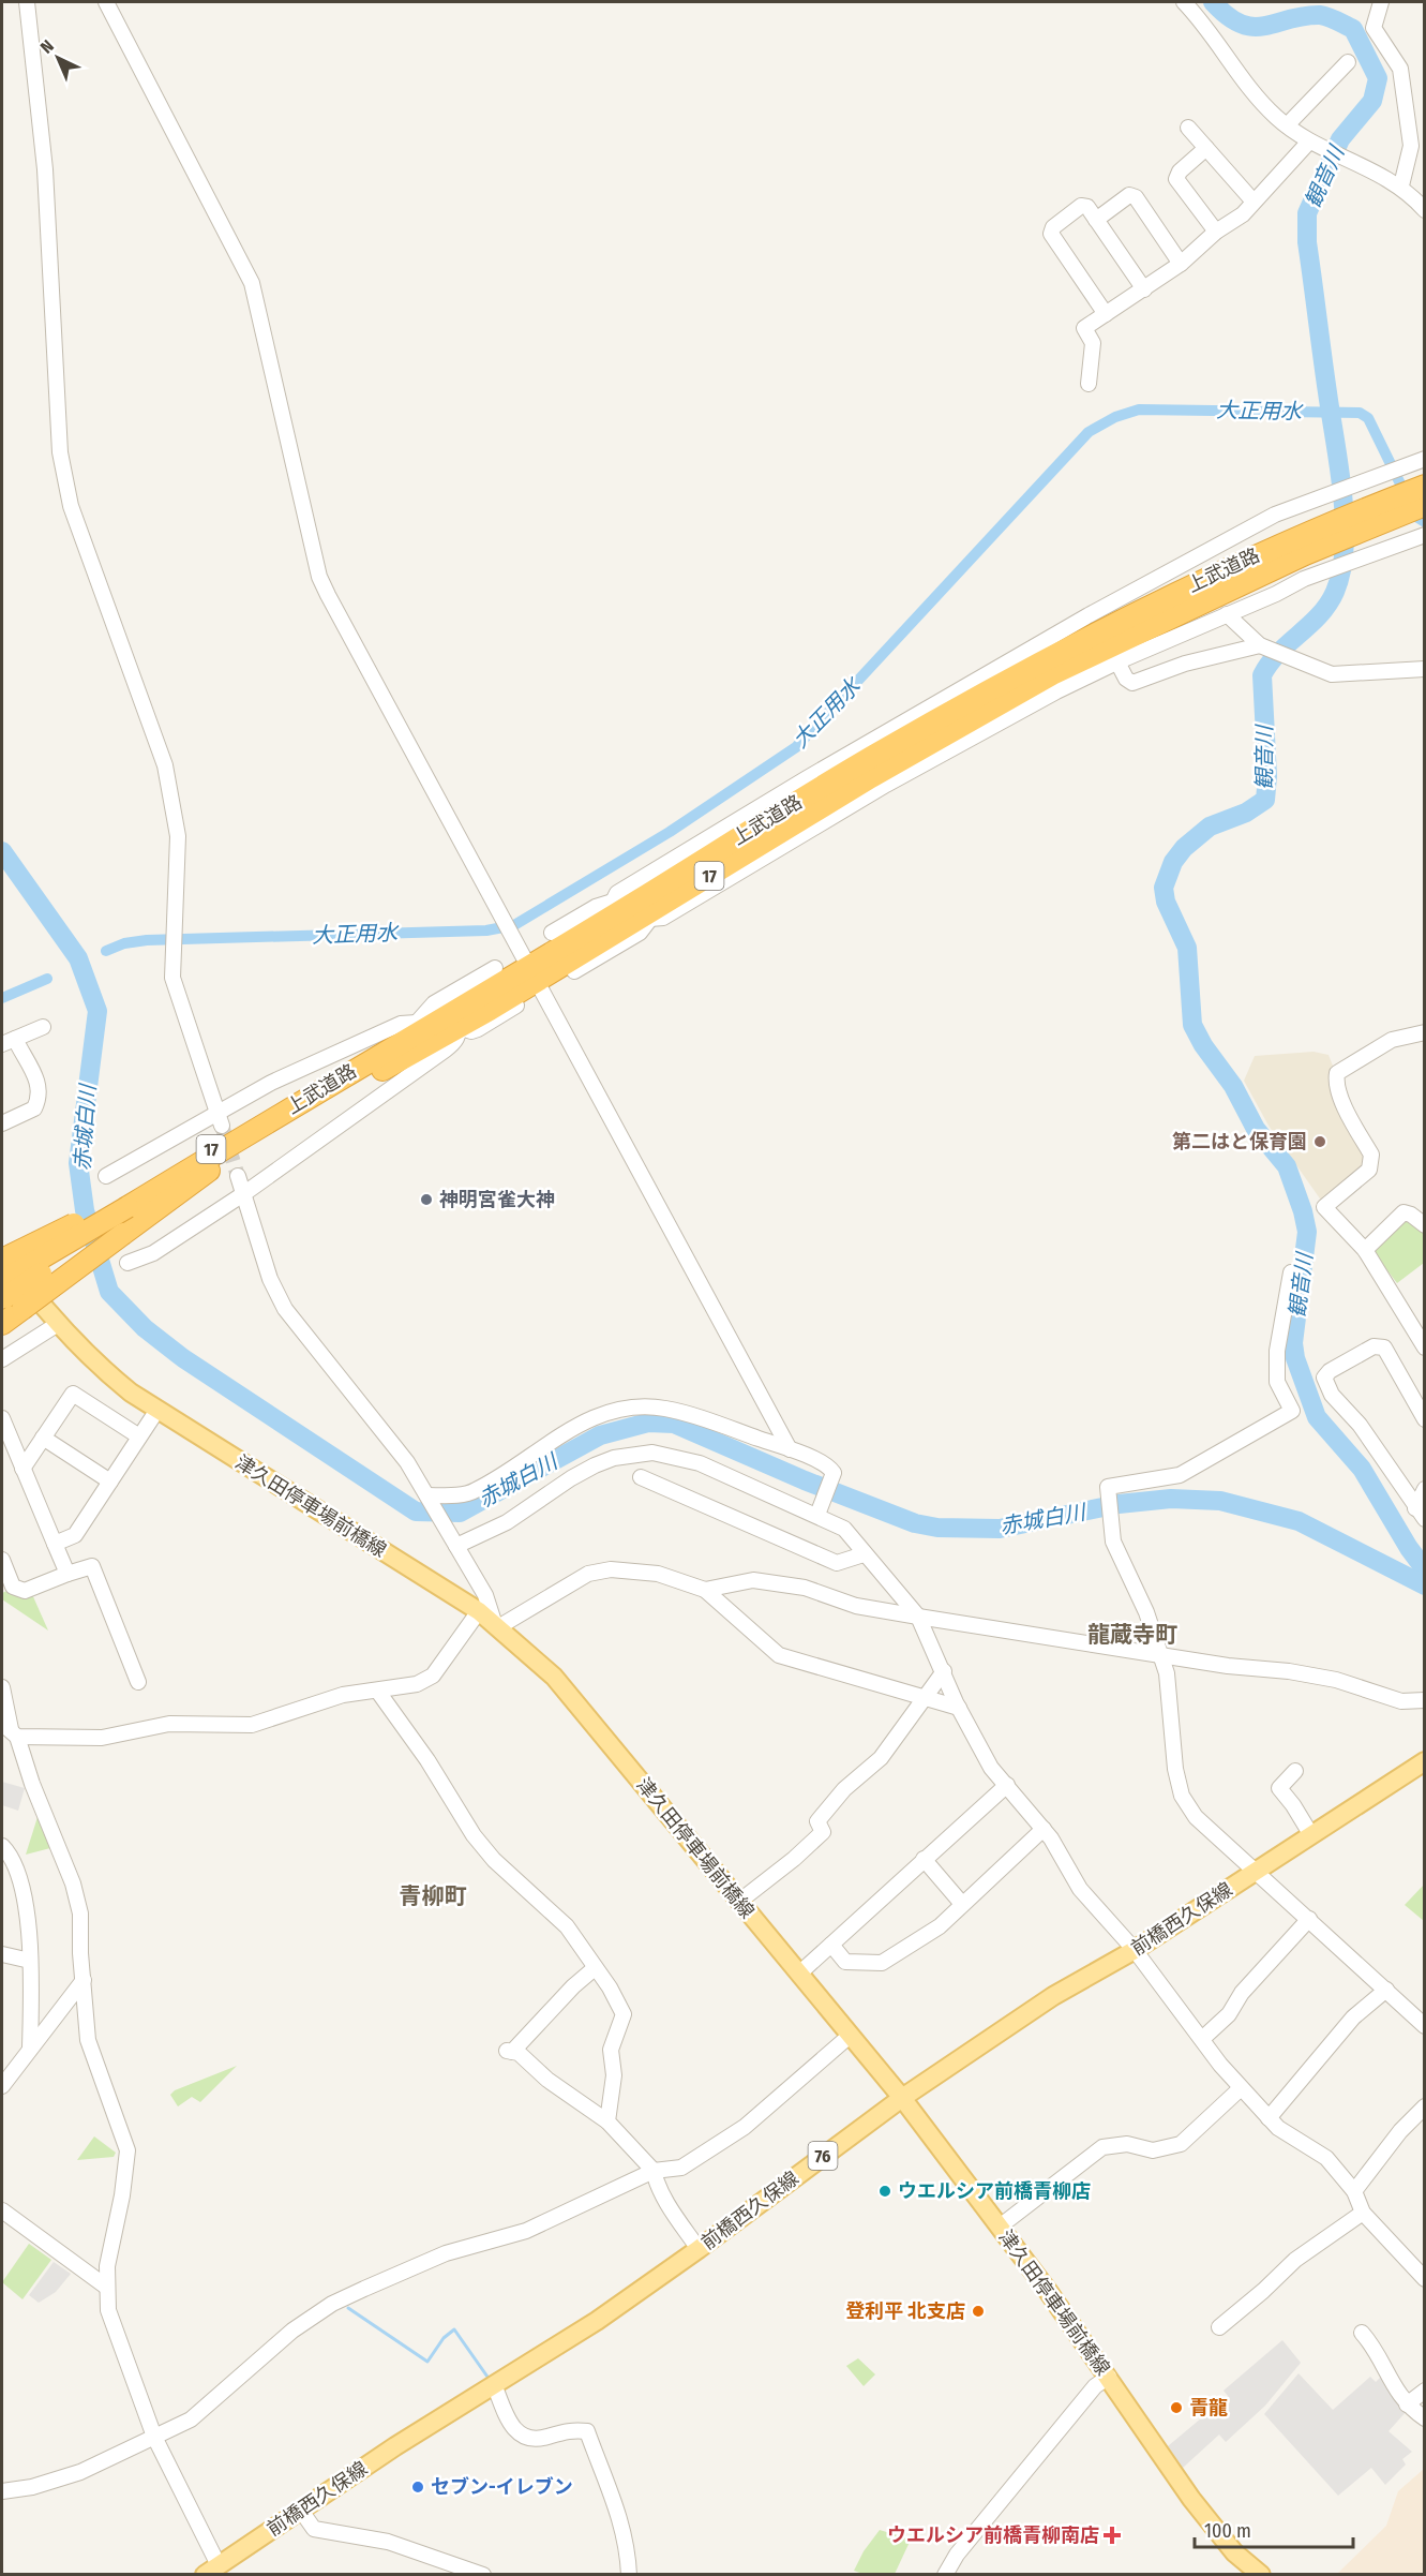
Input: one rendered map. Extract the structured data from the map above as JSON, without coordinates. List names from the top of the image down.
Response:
{
  "streets": {
    "highway": ["上武道路", "17"],
    "main road": ["津久田停車場前橋線", "前橋西久保線", "76"]
  },
  "crossings": [
    ["上武道路", "17"],
    ["17", "津久田停車場前橋線"],
    ["津久田停車場前橋線", "前橋西久保線"]
  ],
  "districts": ["龍蔵寺町", "青柳町"],
  "water": ["観音川", "大正用水", "赤城白川"],
  "places": {
    "other": [
      "第二はと保育園",
      "神明宮雀大神",
      "ウエルシア前橋青柳店",
      "登利平 北支店",
      "青龍",
      "セブン-イレブン"
    ],
    "health": ["ウエルシア前橋青柳南店"]
  },
  "scale_bar": "100 m",
  "north": "top left"
}
